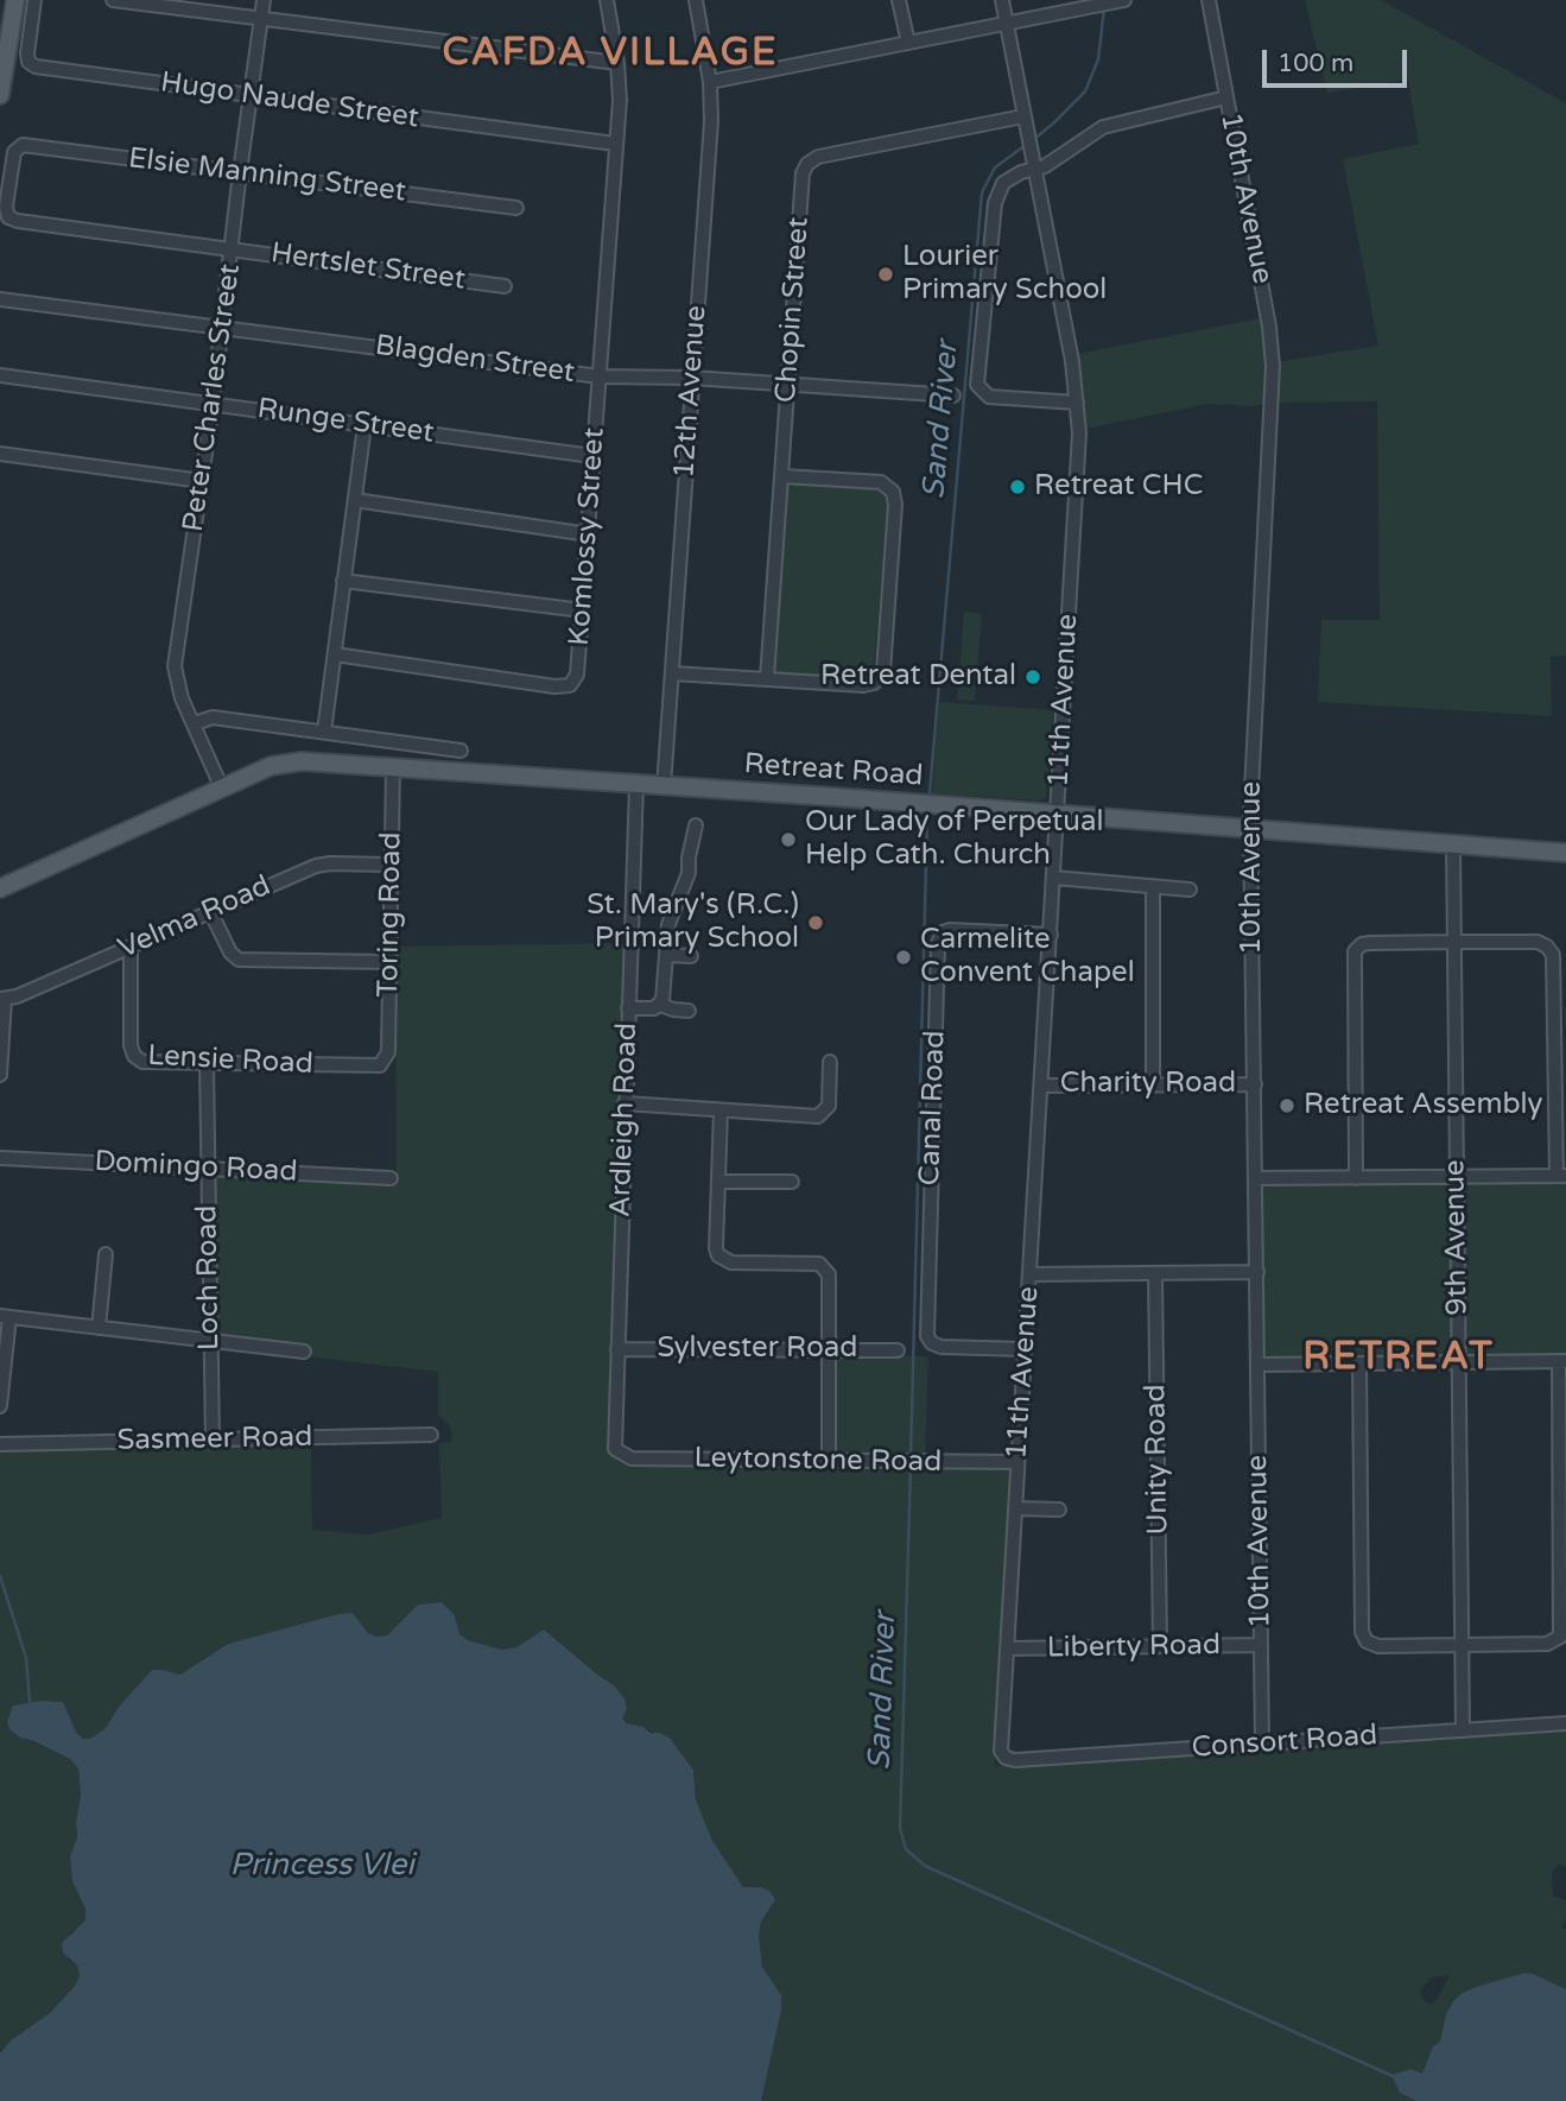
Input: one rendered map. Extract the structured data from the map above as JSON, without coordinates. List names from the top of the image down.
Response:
{
  "streets": {
    "main road": ["Retreat Road"],
    "street": [
      "Hugo Naude Street",
      "Elsie Manning Street",
      "10th Avenue",
      "Hertslet Street",
      "Chopin Street",
      "Blagden Street",
      "12th Avenue",
      "Peter Charles Street",
      "Runge Street",
      "Komlossy Street",
      "11th Avenue",
      "Toring Road",
      "Velma Road",
      "Lensie Road",
      "Charity Road",
      "Canal Road",
      "Ardleigh Road",
      "Domingo Road",
      "9th Avenue",
      "Loch Road",
      "Sylvester Road",
      "Sasmeer Road",
      "Unity Road",
      "Leytonstone Road",
      "Liberty Road",
      "Consort Road"
    ]
  },
  "crossings": [
    ["Hugo Naude Street", "Peter Charles Street"],
    ["Hugo Naude Street", "Komlossy Street"],
    ["Elsie Manning Street", "Hertslet Street"],
    ["Elsie Manning Street", "Peter Charles Street"],
    ["10th Avenue", "Retreat Road"],
    ["10th Avenue", "Charity Road"],
    ["10th Avenue", "Liberty Road"],
    ["10th Avenue", "Consort Road"],
    ["Hertslet Street", "Peter Charles Street"],
    ["Chopin Street", "Blagden Street"],
    ["Chopin Street", "11th Avenue"],
    ["Blagden Street", "12th Avenue"],
    ["Blagden Street", "Peter Charles Street"],
    ["Blagden Street", "Komlossy Street"],
    ["12th Avenue", "Retreat Road"],
    ["Peter Charles Street", "Runge Street"],
    ["Peter Charles Street", "Retreat Road"],
    ["Runge Street", "Komlossy Street"],
    ["11th Avenue", "Retreat Road"],
    ["11th Avenue", "Charity Road"],
    ["11th Avenue", "Canal Road"],
    ["11th Avenue", "Leytonstone Road"],
    ["11th Avenue", "Liberty Road"],
    ["11th Avenue", "Consort Road"],
    ["Retreat Road", "Toring Road"],
    ["Retreat Road", "Ardleigh Road"],
    ["Retreat Road", "9th Avenue"],
    ["Toring Road", "Velma Road"],
    ["Toring Road", "Lensie Road"],
    ["Velma Road", "Lensie Road"],
    ["Lensie Road", "Loch Road"],
    ["Ardleigh Road", "Sylvester Road"],
    ["Ardleigh Road", "Leytonstone Road"],
    ["Domingo Road", "Loch Road"],
    ["9th Avenue", "Consort Road"],
    ["Loch Road", "Sasmeer Road"],
    ["Unity Road", "Liberty Road"]
  ],
  "districts": ["CAFDA VILLAGE", "RETREAT"],
  "water": ["Sand River", "Princess Vlei"],
  "places": [
    "Lourier Primary School",
    "Retreat CHC",
    "Retreat Dental",
    "Our Lady of Perpetual Help Cath. Church",
    "St. Mary's (R.C.) Primary School",
    "Carmelite Convent Chapel",
    "Retreat Assembly"
  ],
  "scale_bar": "100 m"
}
